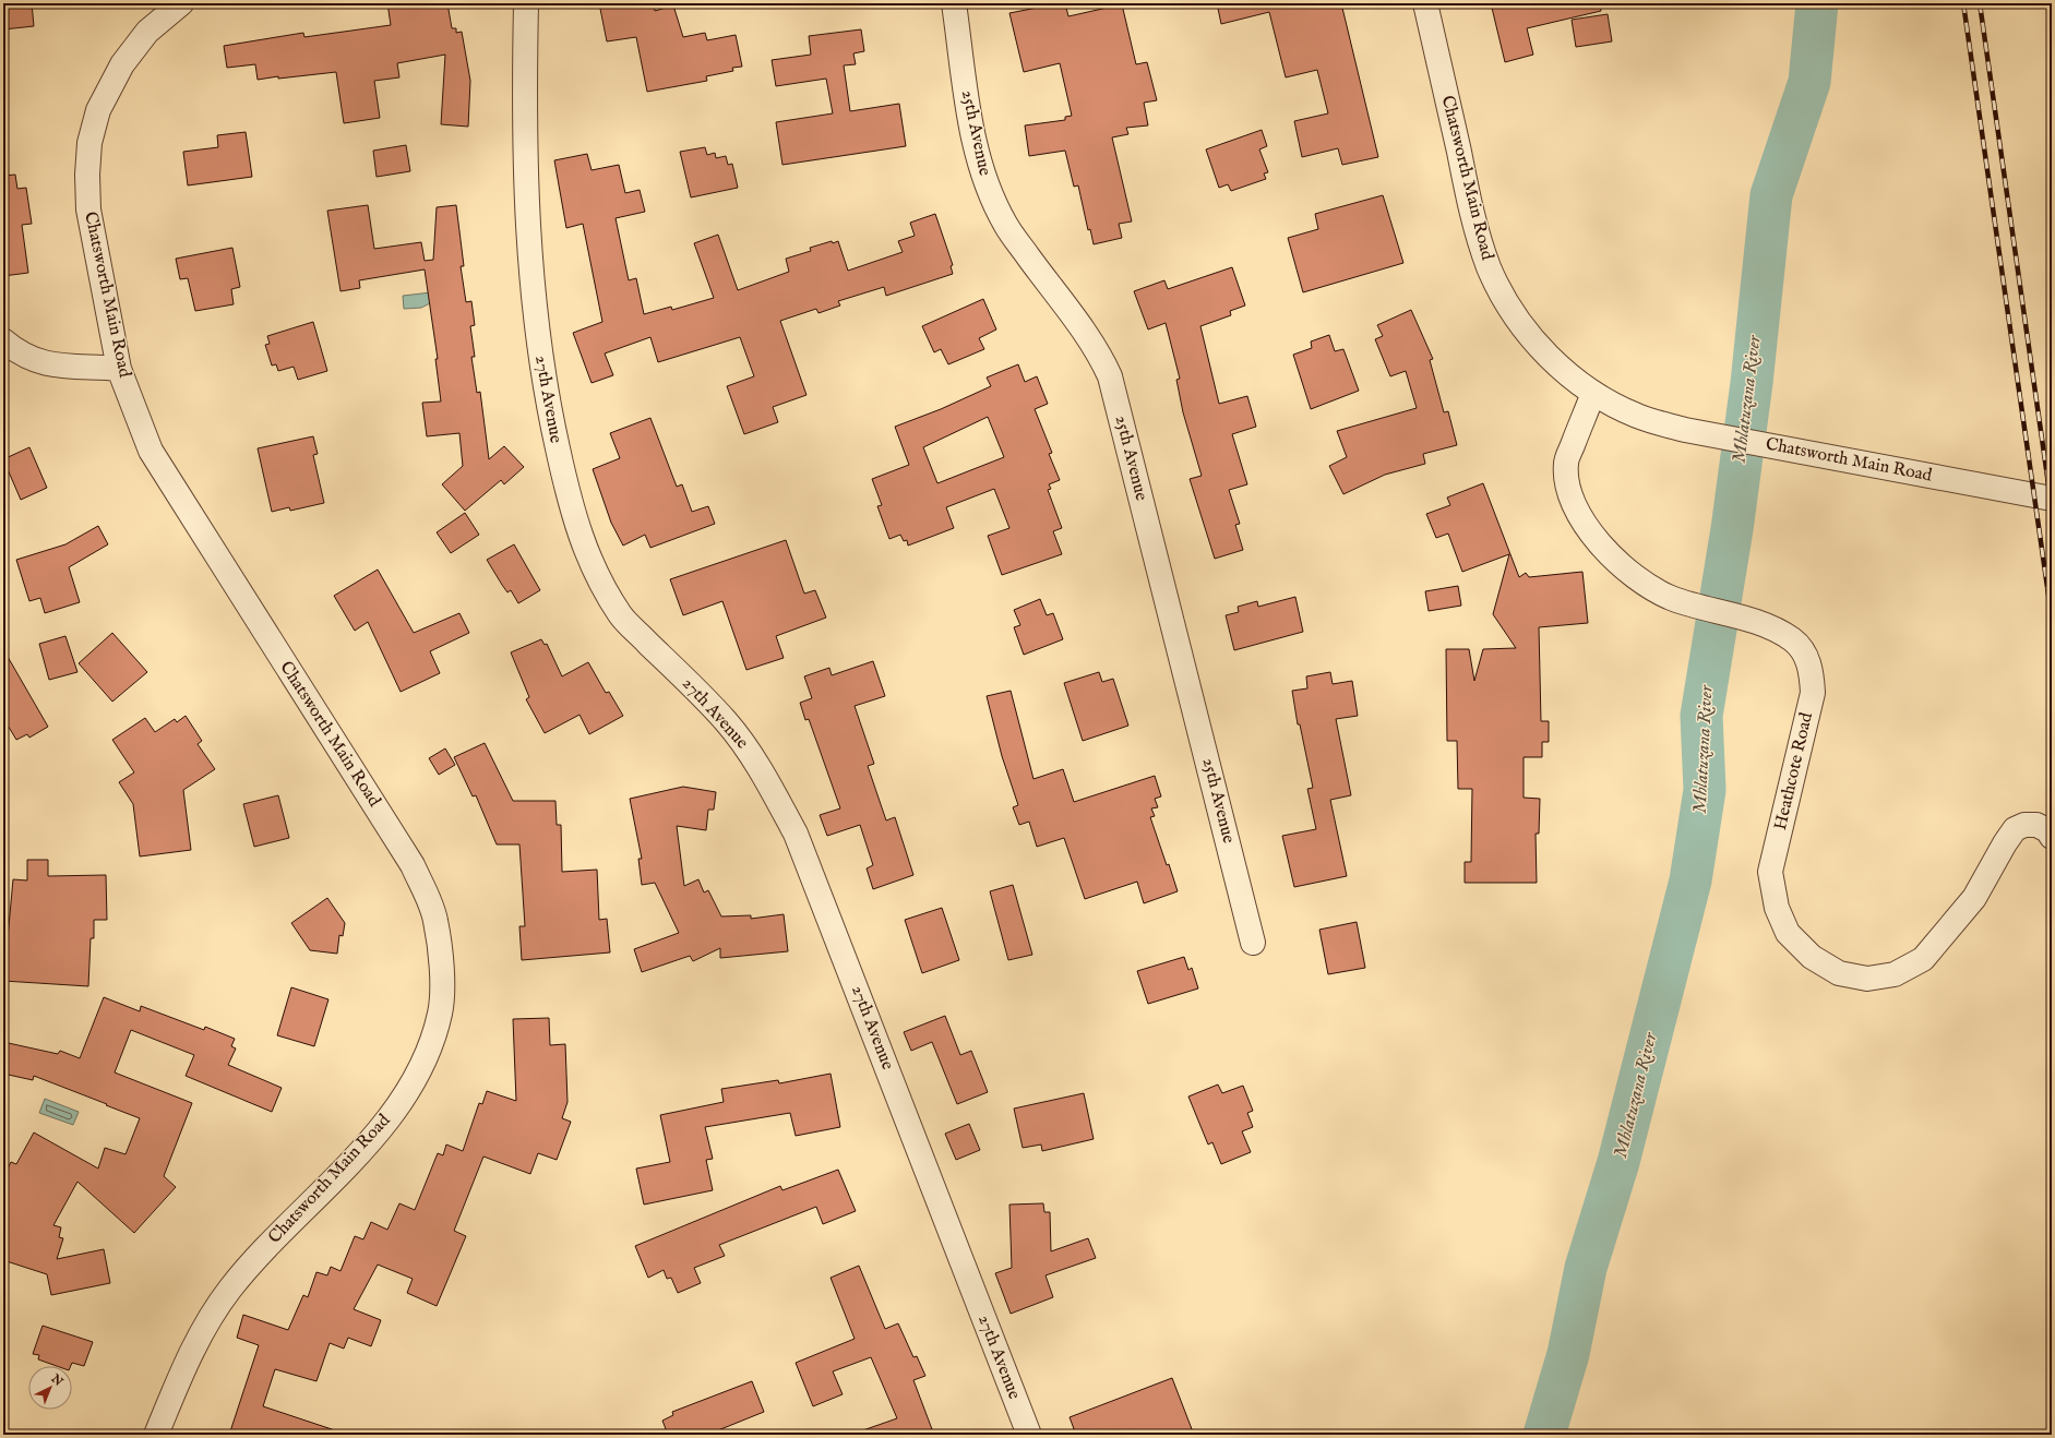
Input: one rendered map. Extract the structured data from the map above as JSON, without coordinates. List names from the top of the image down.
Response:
{
  "streets": {
    "street": [
      "25th Avenue",
      "Chatsworth Main Road",
      "27th Avenue",
      "Heathcote Road"
    ]
  },
  "crossings": [
    ["Chatsworth Main Road", "Heathcote Road"]
  ],
  "water": ["Mhlatuzana River"],
  "north": "top right"
}
